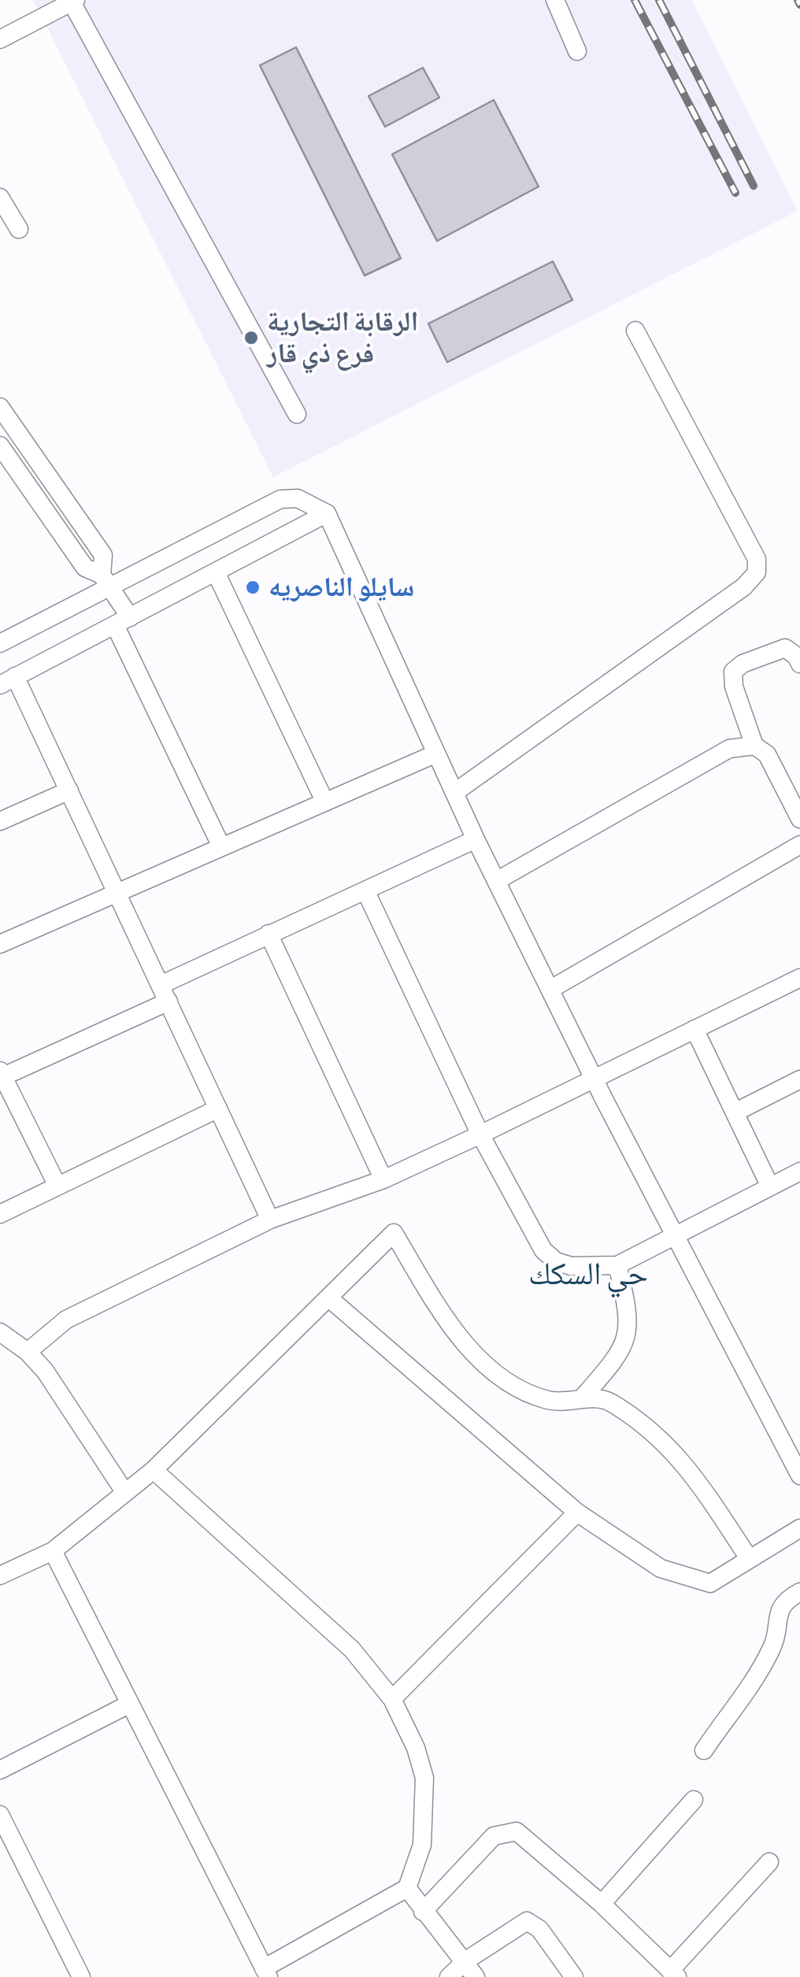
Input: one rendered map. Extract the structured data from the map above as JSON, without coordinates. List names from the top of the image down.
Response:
{
  "districts": ["حي السكك"],
  "places": ["الرقابة التجارية فرع ذي قار", "سايلو الناصريه"]
}
